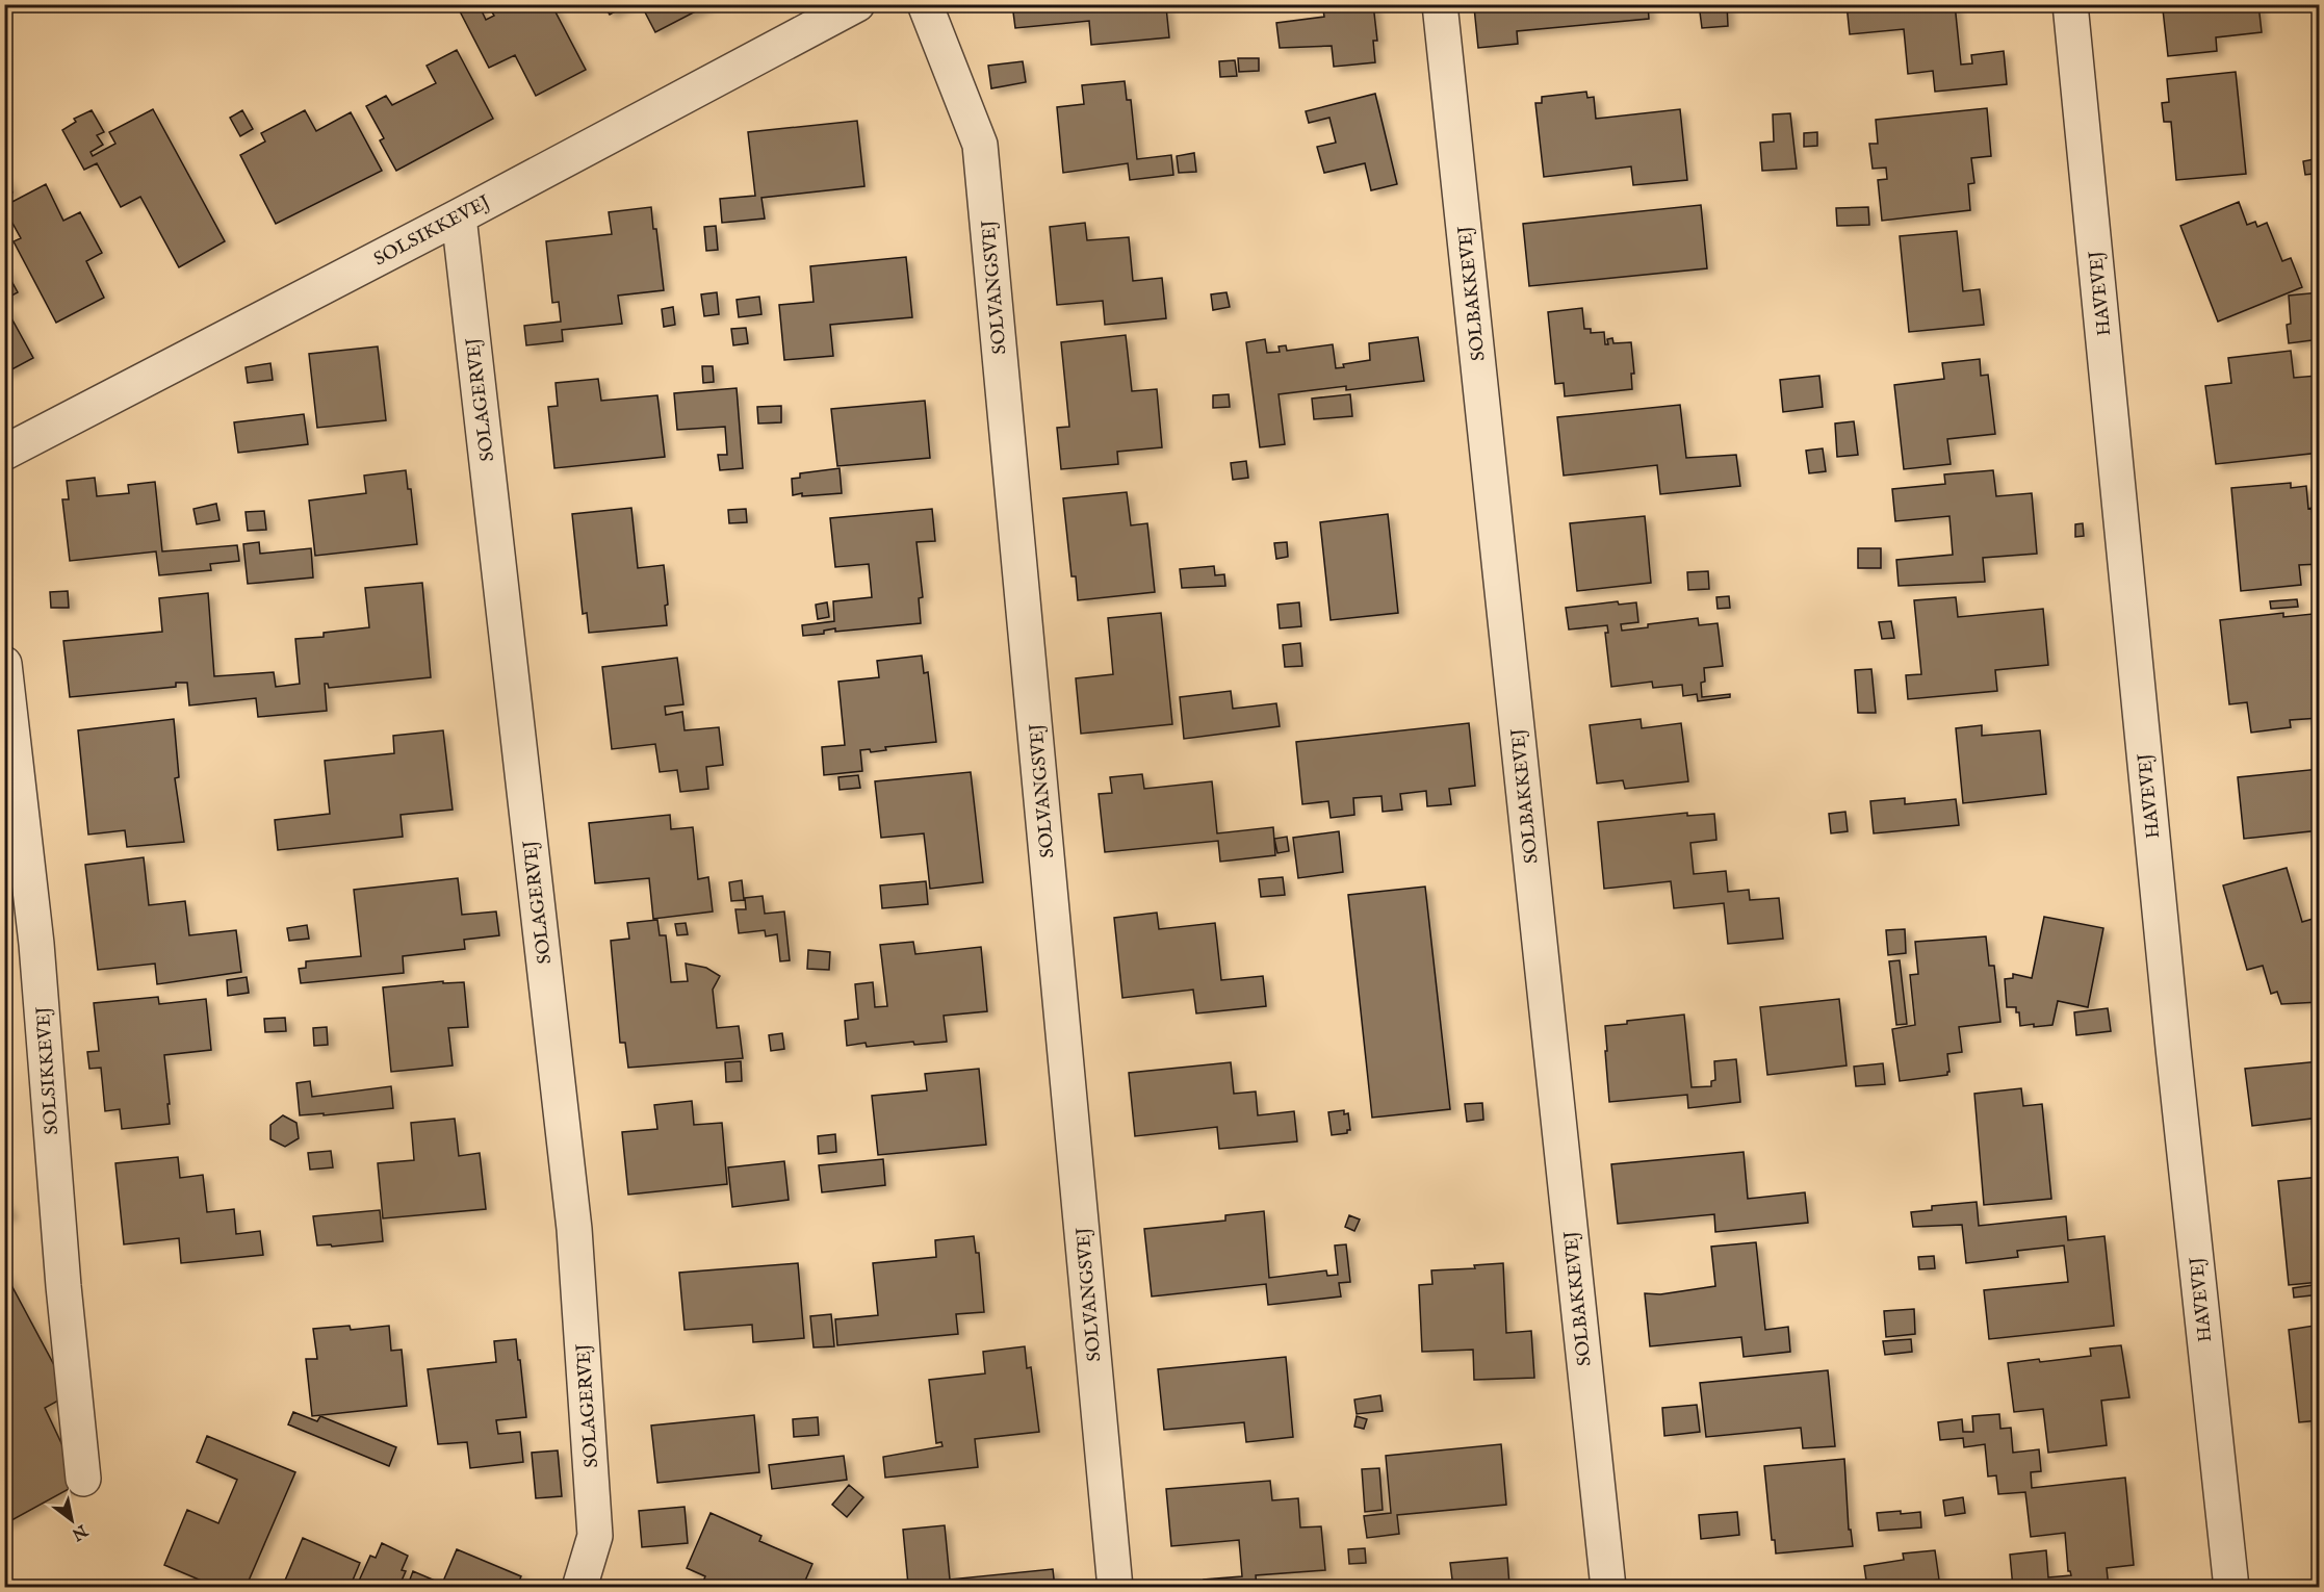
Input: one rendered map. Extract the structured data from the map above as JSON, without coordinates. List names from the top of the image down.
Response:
{
  "streets": {
    "street": [
      "SOLSIKKEVEJ",
      "SOLVANGSVEJ",
      "SOLBAKKEVEJ",
      "HAVEVEJ",
      "SOLAGERVEJ"
    ]
  },
  "crossings": [
    ["SOLSIKKEVEJ", "SOLAGERVEJ"]
  ],
  "north": "bottom right"
}
